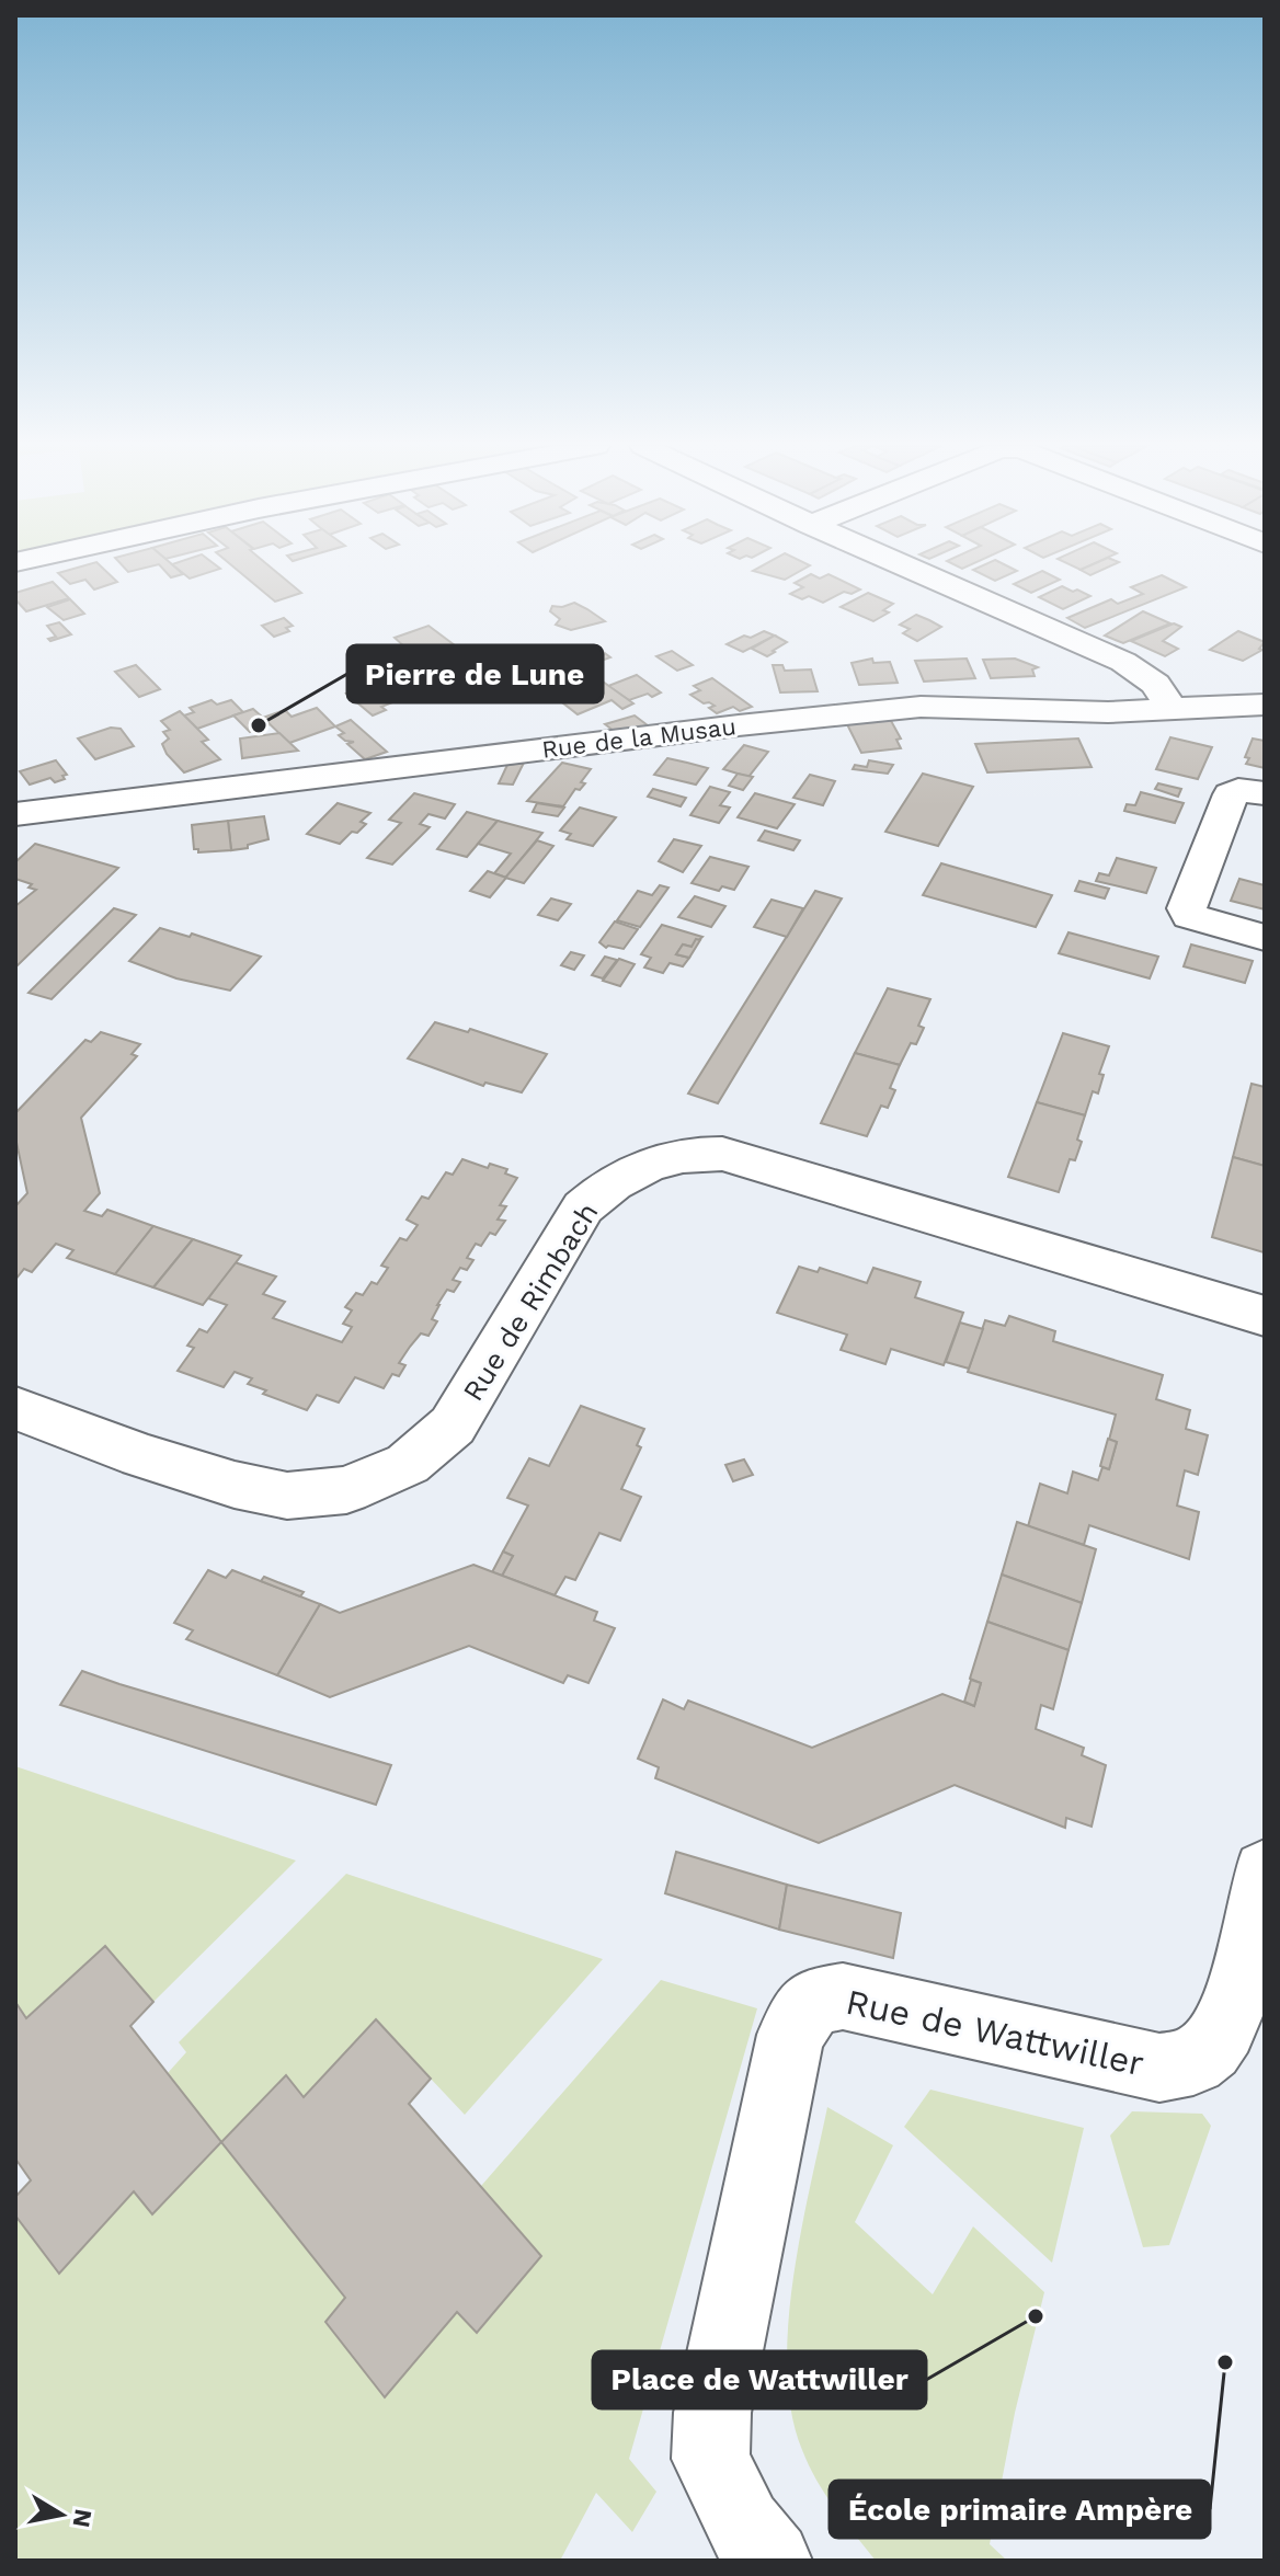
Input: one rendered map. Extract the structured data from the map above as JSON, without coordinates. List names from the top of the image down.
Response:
{
  "streets": {
    "street": ["Rue de la Musau", "Rue de Rimbach", "Rue de Wattwiller"]
  },
  "places": ["Pierre de Lune", "Place de Wattwiller", "École primaire Ampère"],
  "north": "right"
}
